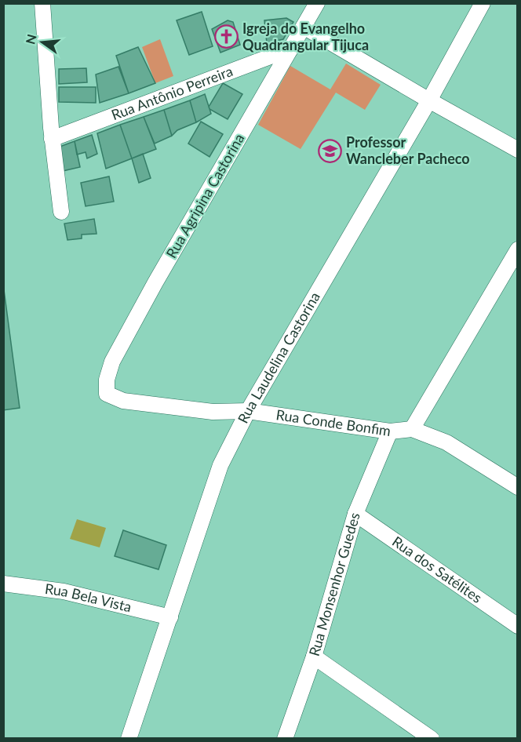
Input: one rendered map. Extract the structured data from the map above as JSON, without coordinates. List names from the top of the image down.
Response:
{
  "streets": {
    "street": [
      "Rua Antônio Perreira",
      "Rua Agripina Castorina",
      "Rua Laudelina Castorina",
      "Rua Conde Bonfim",
      "Rua dos Satélites",
      "Rua Monsenhor Guedes",
      "Rua Bela Vista"
    ]
  },
  "crossings": [
    ["Rua Antônio Perreira", "Rua Agripina Castorina"],
    ["Rua Agripina Castorina", "Rua Conde Bonfim"],
    ["Rua Laudelina Castorina", "Rua Conde Bonfim"],
    ["Rua Laudelina Castorina", "Rua Bela Vista"],
    ["Rua Conde Bonfim", "Rua Monsenhor Guedes"],
    ["Rua dos Satélites", "Rua Monsenhor Guedes"]
  ],
  "places": {
    "church": ["Igreja do Evangelho Quadrangular Tijuca"],
    "school or university": ["Professor Wancleber Pacheco"]
  },
  "north": "left"
}
